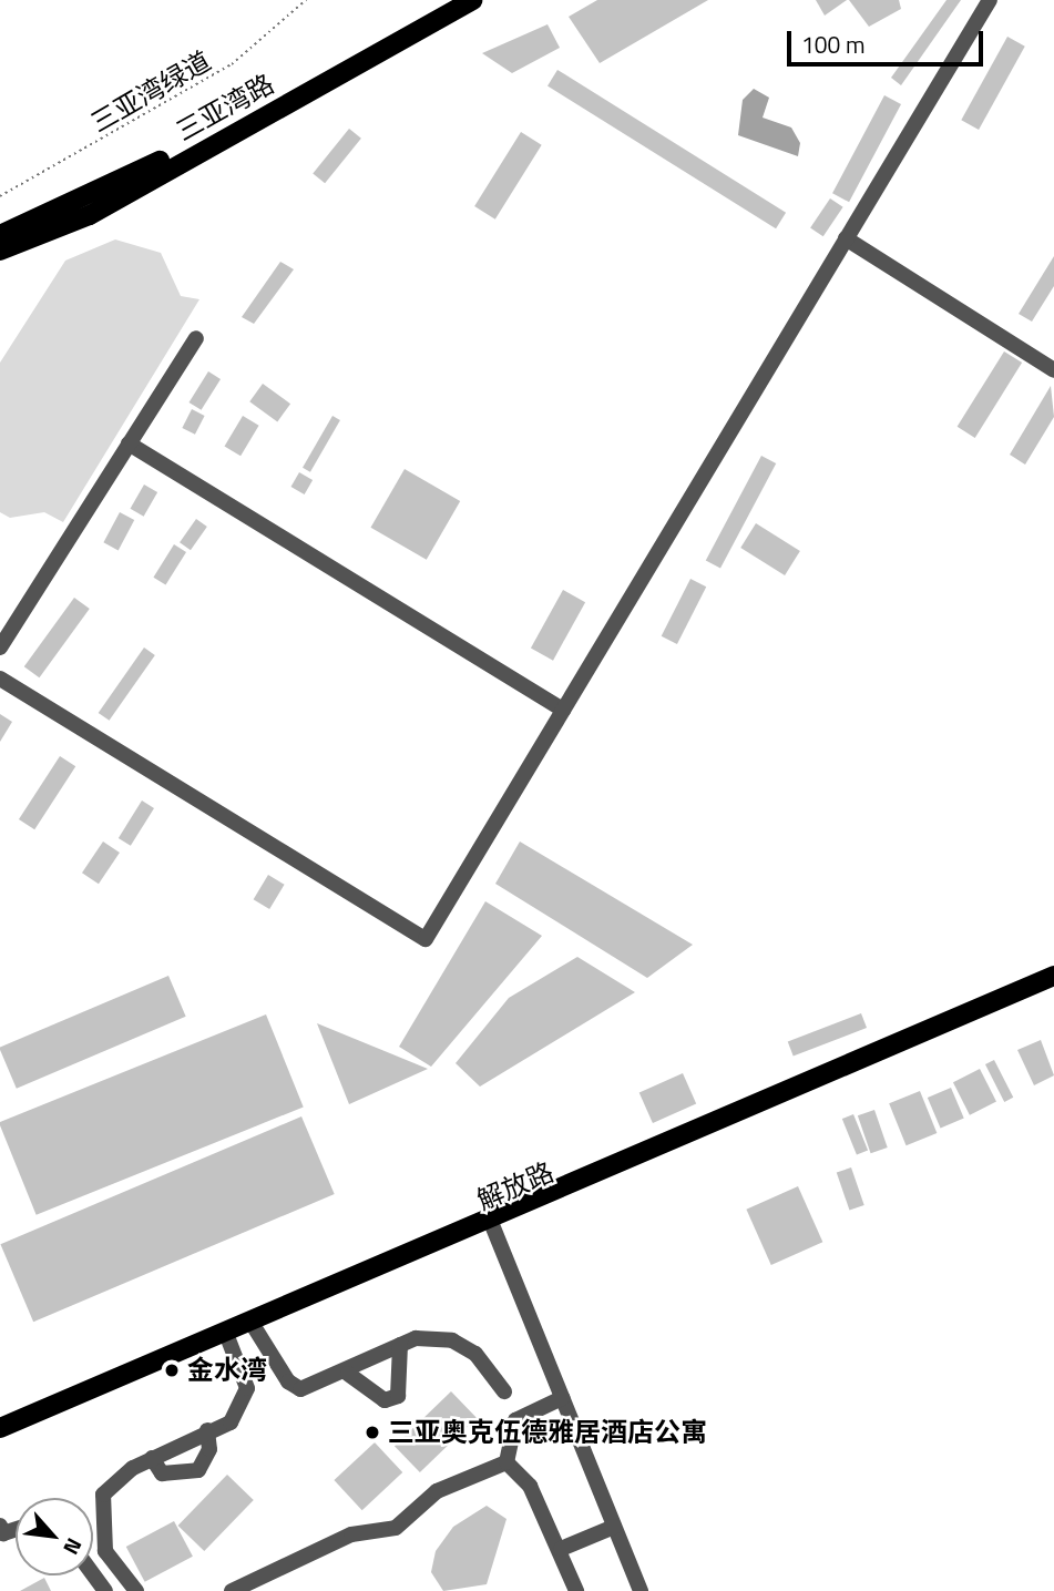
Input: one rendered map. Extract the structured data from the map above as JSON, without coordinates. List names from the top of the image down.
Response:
{
  "streets": {
    "main road": ["三亚湾路", "解放路"],
    "path": ["三亚湾绿道"]
  },
  "places": ["金水湾", "三亚奥克伍德雅居酒店公寓"],
  "scale_bar": "100 m",
  "north": "bottom right"
}
